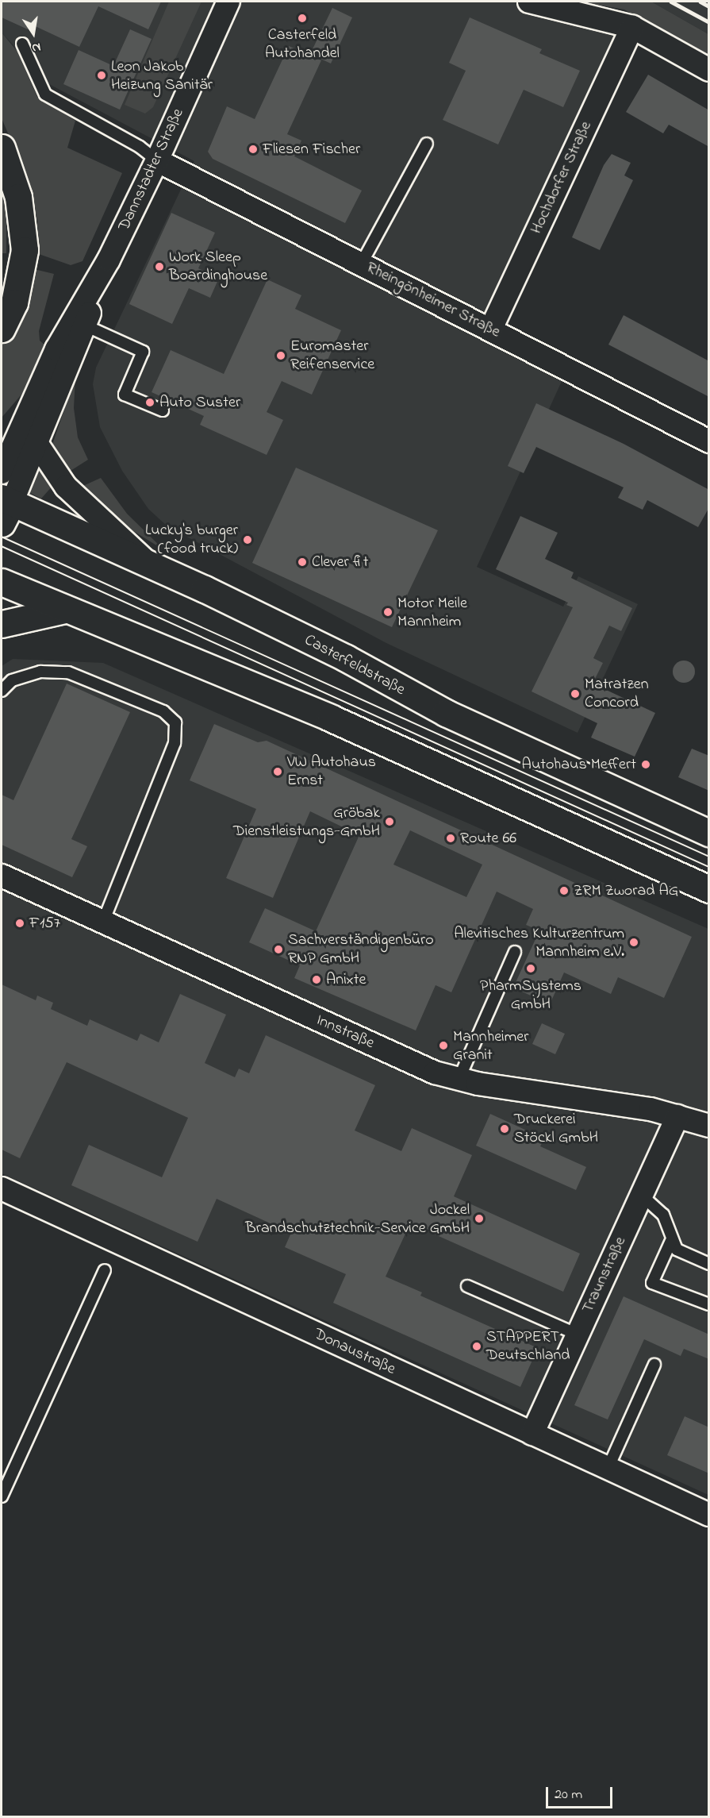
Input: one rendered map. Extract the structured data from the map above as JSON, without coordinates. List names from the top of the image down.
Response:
{
  "streets": {
    "main road": ["Casterfeldstraße"],
    "street": [
      "Dannstadter Straße",
      "Hochdorfer Straße",
      "Rheingönheimer Straße",
      "Innstraße",
      "Traunstraße",
      "Donaustraße"
    ]
  },
  "crossings": [
    ["Dannstadter Straße", "Rheingönheimer Straße"],
    ["Dannstadter Straße", "Casterfeldstraße"],
    ["Hochdorfer Straße", "Rheingönheimer Straße"],
    ["Innstraße", "Traunstraße"],
    ["Traunstraße", "Donaustraße"]
  ],
  "places": [
    "Casterfeld Autohandel",
    "Leon Jakob Heizung Sanitär",
    "Fliesen Fischer",
    "Work Sleep Boardinghouse",
    "Euromaster Reifenservice",
    "Auto Suster",
    "Lucky's burger (food truck)",
    "Clever fit",
    "Motor Meile Mannheim",
    "Matratzen Concord",
    "Autohaus Meffert",
    "VW Autohaus Ernst",
    "Gröbak Dienstleistungs-GmbH",
    "Route 66",
    "ZRM Zworad AG",
    "F157",
    "Alevitisches Kulturzentrum Mannheim e.V.",
    "Sachverständigenbüro RNP GmbH",
    "PharmSystems GmbH",
    "Anixte",
    "Mannheimer Granit",
    "Druckerei Stöckl GmbH",
    "Jockel Brandschutztechnik-Service GmbH",
    "STAPPERT Deutschland"
  ],
  "scale_bar": "20 m",
  "north": "bottom"
}
